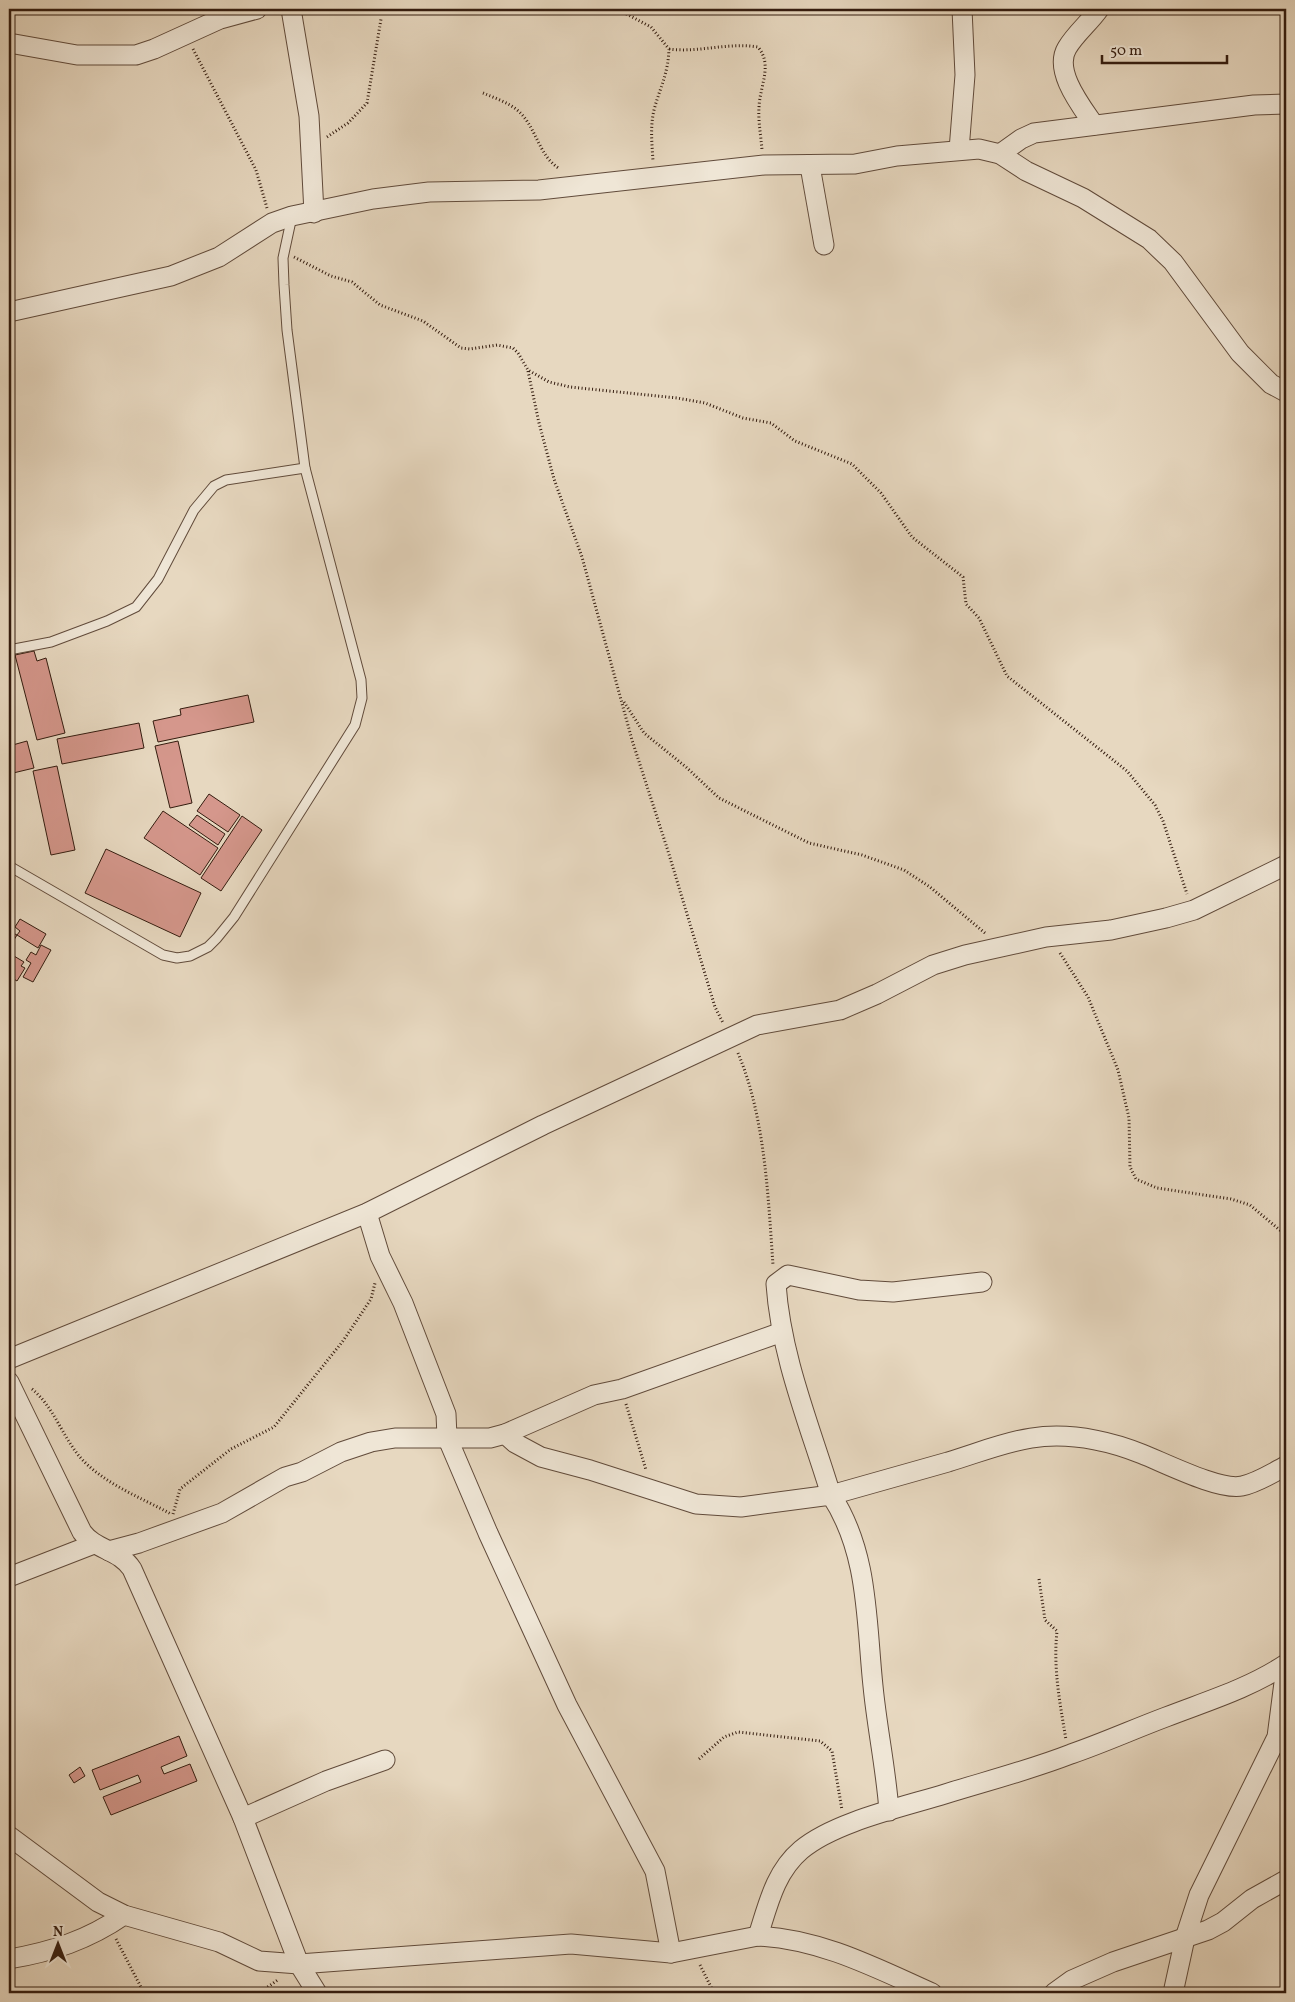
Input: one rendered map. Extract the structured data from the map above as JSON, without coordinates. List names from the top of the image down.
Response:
{
  "scale_bar": "50 m",
  "north": "top"
}
